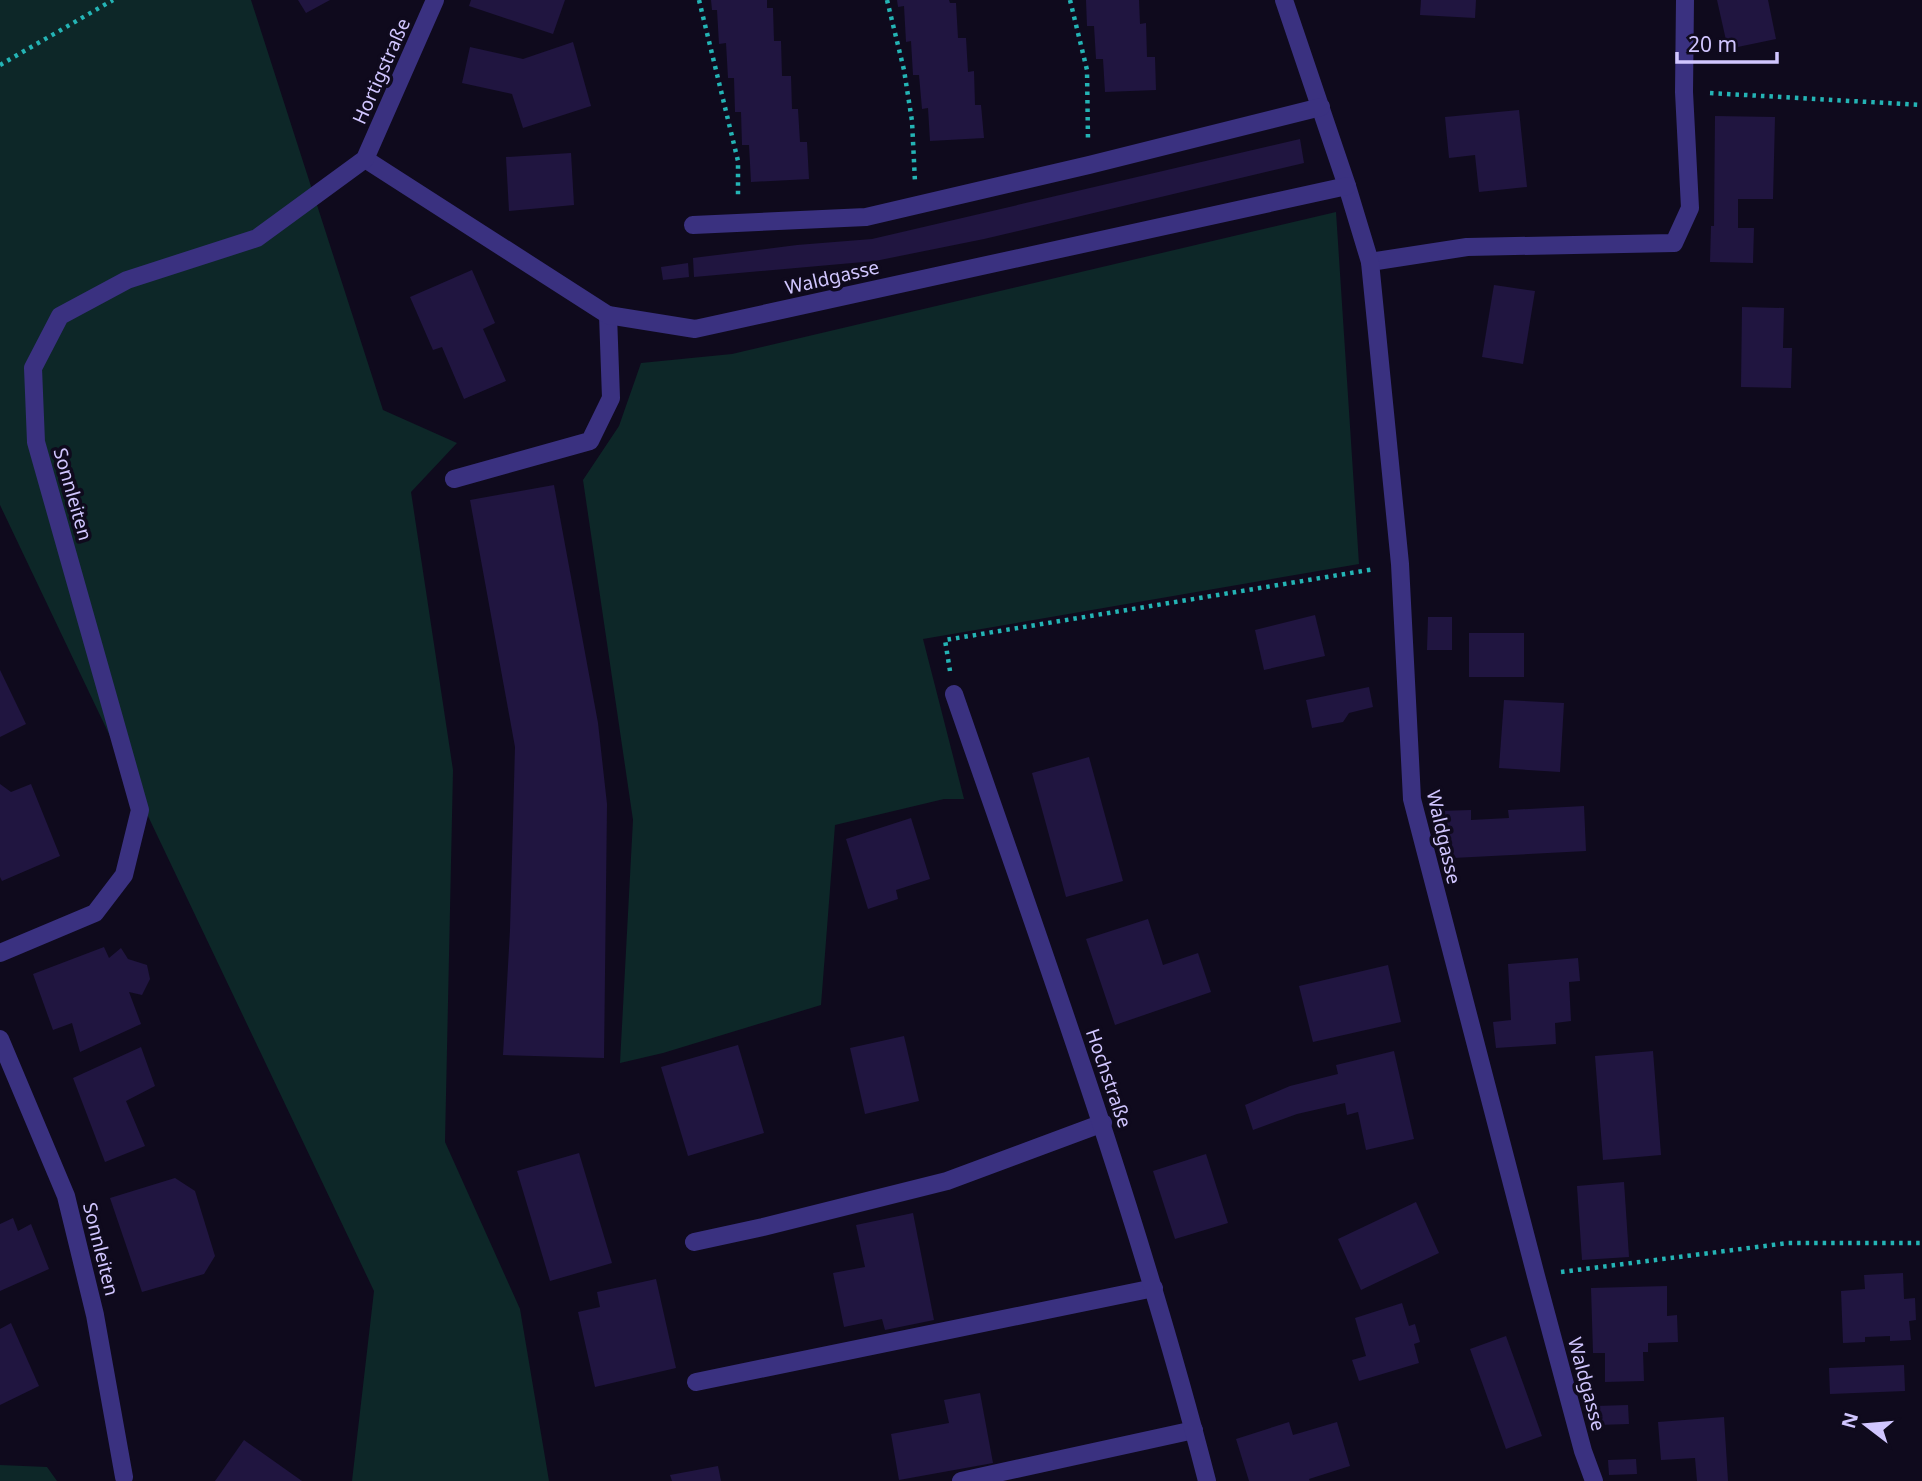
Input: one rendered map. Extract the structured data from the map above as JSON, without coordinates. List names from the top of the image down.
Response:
{
  "streets": {
    "street": [
      "Hortigstraße",
      "Waldgasse",
      "Sonnleiten",
      "Hochstraße"
    ]
  },
  "crossings": [
    ["Hortigstraße", "Waldgasse"],
    ["Hortigstraße", "Sonnleiten"],
    ["Waldgasse", "Sonnleiten"]
  ],
  "scale_bar": "20 m",
  "north": "left"
}
